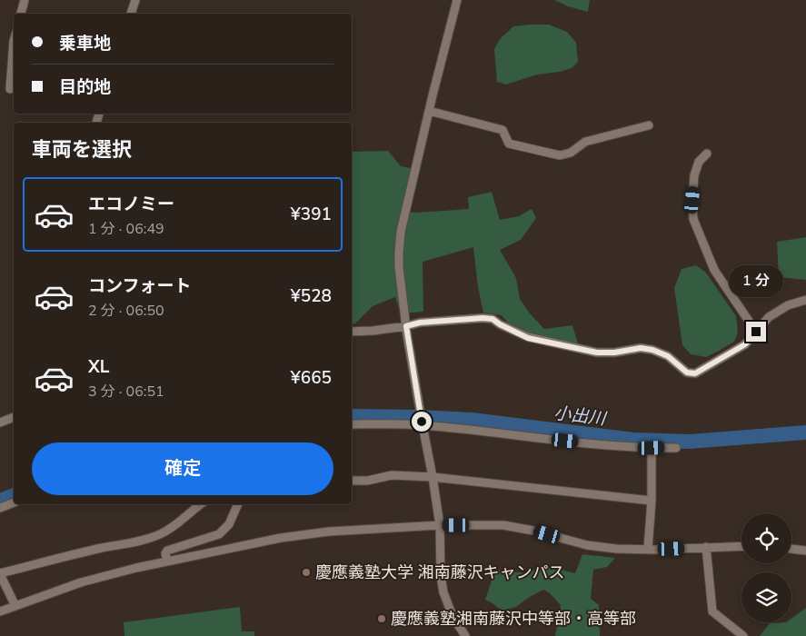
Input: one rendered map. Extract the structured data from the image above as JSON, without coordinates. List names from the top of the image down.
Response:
{
  "water": ["小出川"],
  "places": ["慶應義塾大学 湘南藤沢キャンパス", "慶應義塾湘南藤沢中等部・高等部"],
  "page": {
    "banner": ["乗車地", "目的地"],
    "heading": "車両を選択",
    "list": [
      {
        "name": "エコノミー",
        "note": "1 分 · 06:49",
        "value": "¥391"
      },
      {
        "name": "コンフォート",
        "note": "2 分 · 06:50",
        "value": "¥528"
      },
      {
        "name": "XL",
        "note": "3 分 · 06:51",
        "value": "¥665"
      }
    ],
    "bubble": "1 分",
    "buttons": "確定"
  }
}
